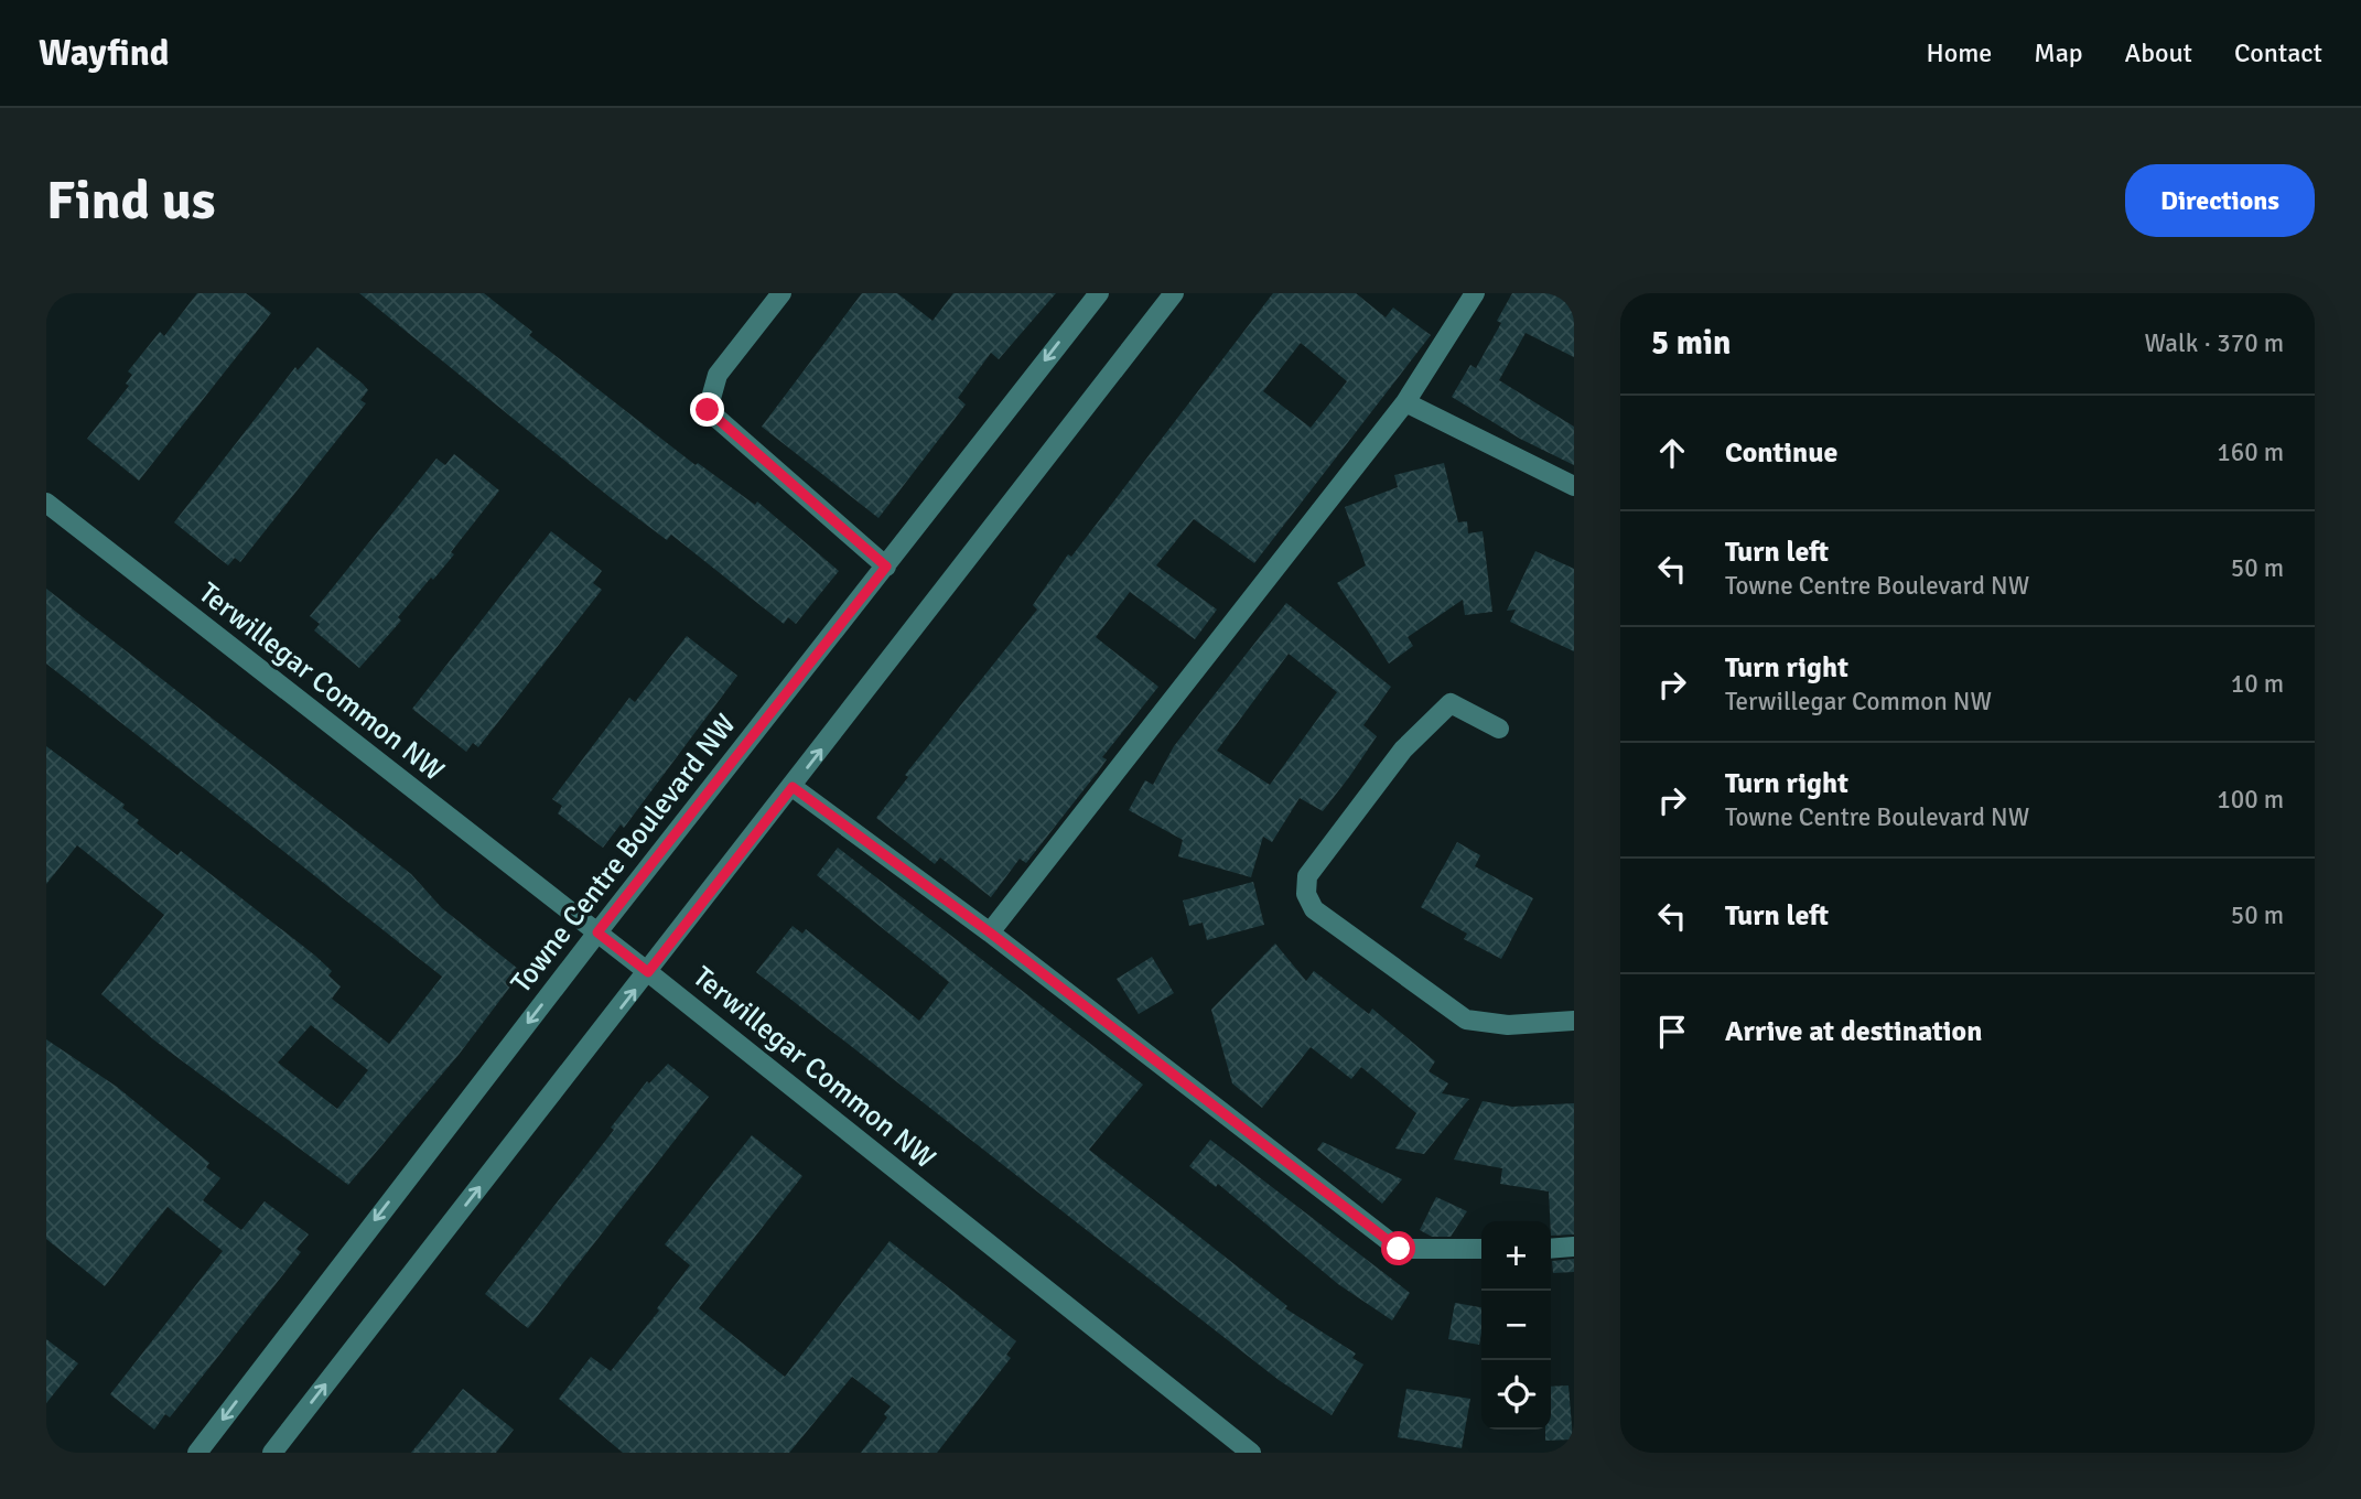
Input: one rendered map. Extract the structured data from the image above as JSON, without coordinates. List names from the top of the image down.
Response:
{
  "streets": {
    "street": ["Terwillegar Common NW", "Towne Centre Boulevard NW"]
  },
  "crossings": [
    ["Terwillegar Common NW", "Towne Centre Boulevard NW"]
  ],
  "page": {
    "header": "Wayfind",
    "nav": [
      "Home",
      "Map",
      "About",
      "Contact"
    ],
    "buttons": "Directions",
    "title": "Find us",
    "heading": ["5 min", "Walk · 370 m"],
    "list": [
      ["Continue", "160 m"],
      ["Turn left", "Towne Centre Boulevard NW", "50 m"],
      ["Turn right", "Terwillegar Common NW", "10 m"],
      ["Turn right", "Towne Centre Boulevard NW", "100 m"],
      ["Turn left", "50 m"],
      "Arrive at destination"
    ],
    "map_buttons": ["+", "−"]
  }
}
